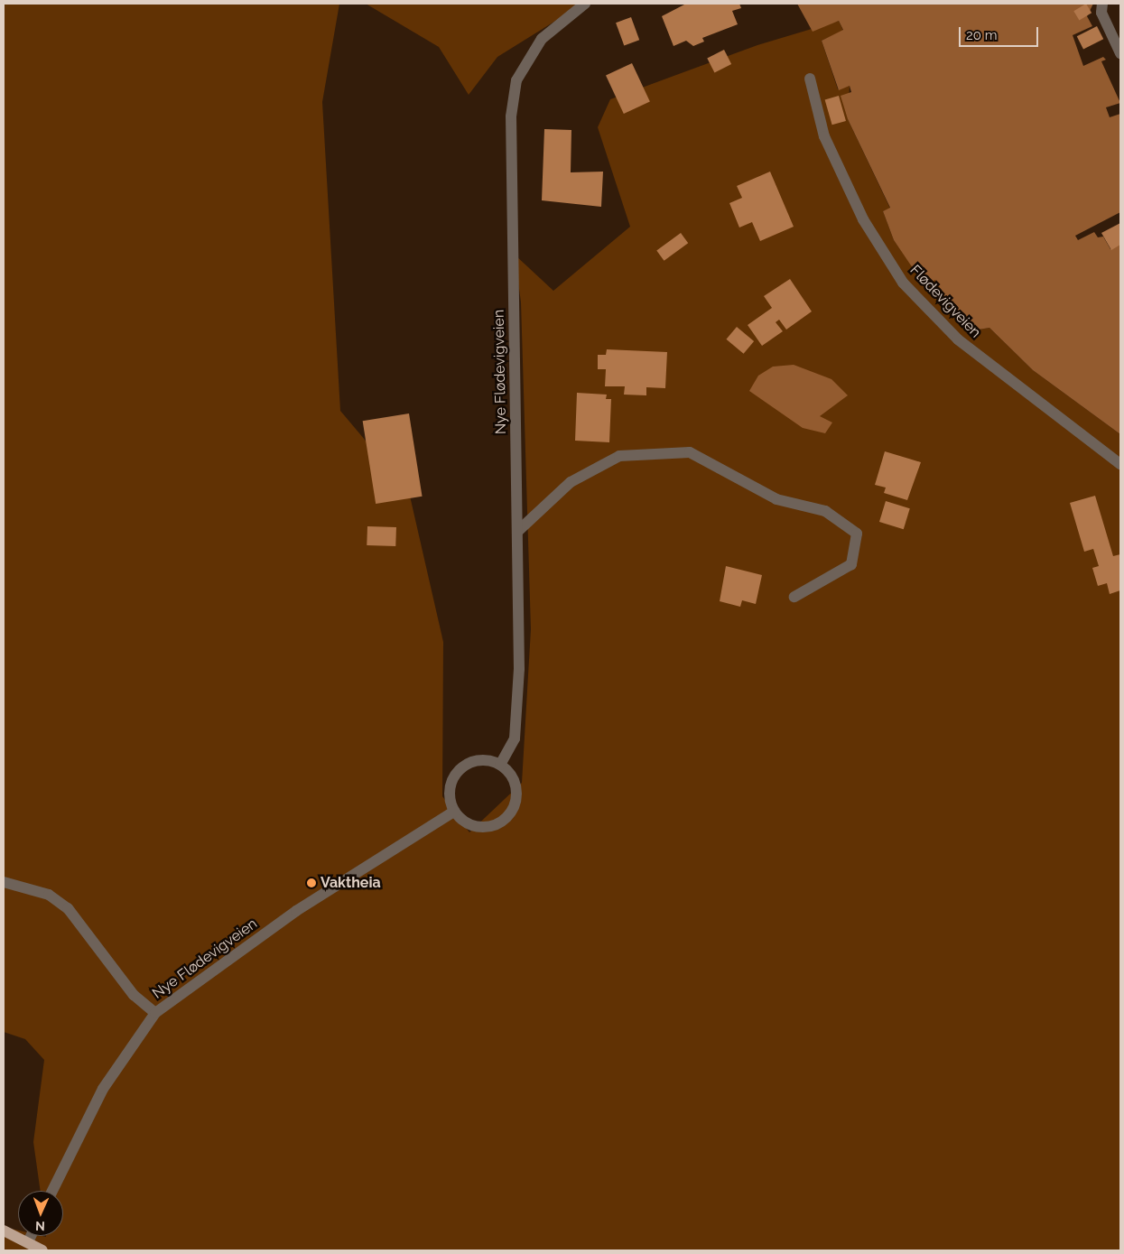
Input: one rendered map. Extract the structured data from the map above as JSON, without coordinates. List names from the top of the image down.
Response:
{
  "streets": {
    "street": ["Flødevigveien", "Nye Flødevigveien"]
  },
  "places": ["Vaktheia"],
  "scale_bar": "20 m",
  "north": "bottom"
}
